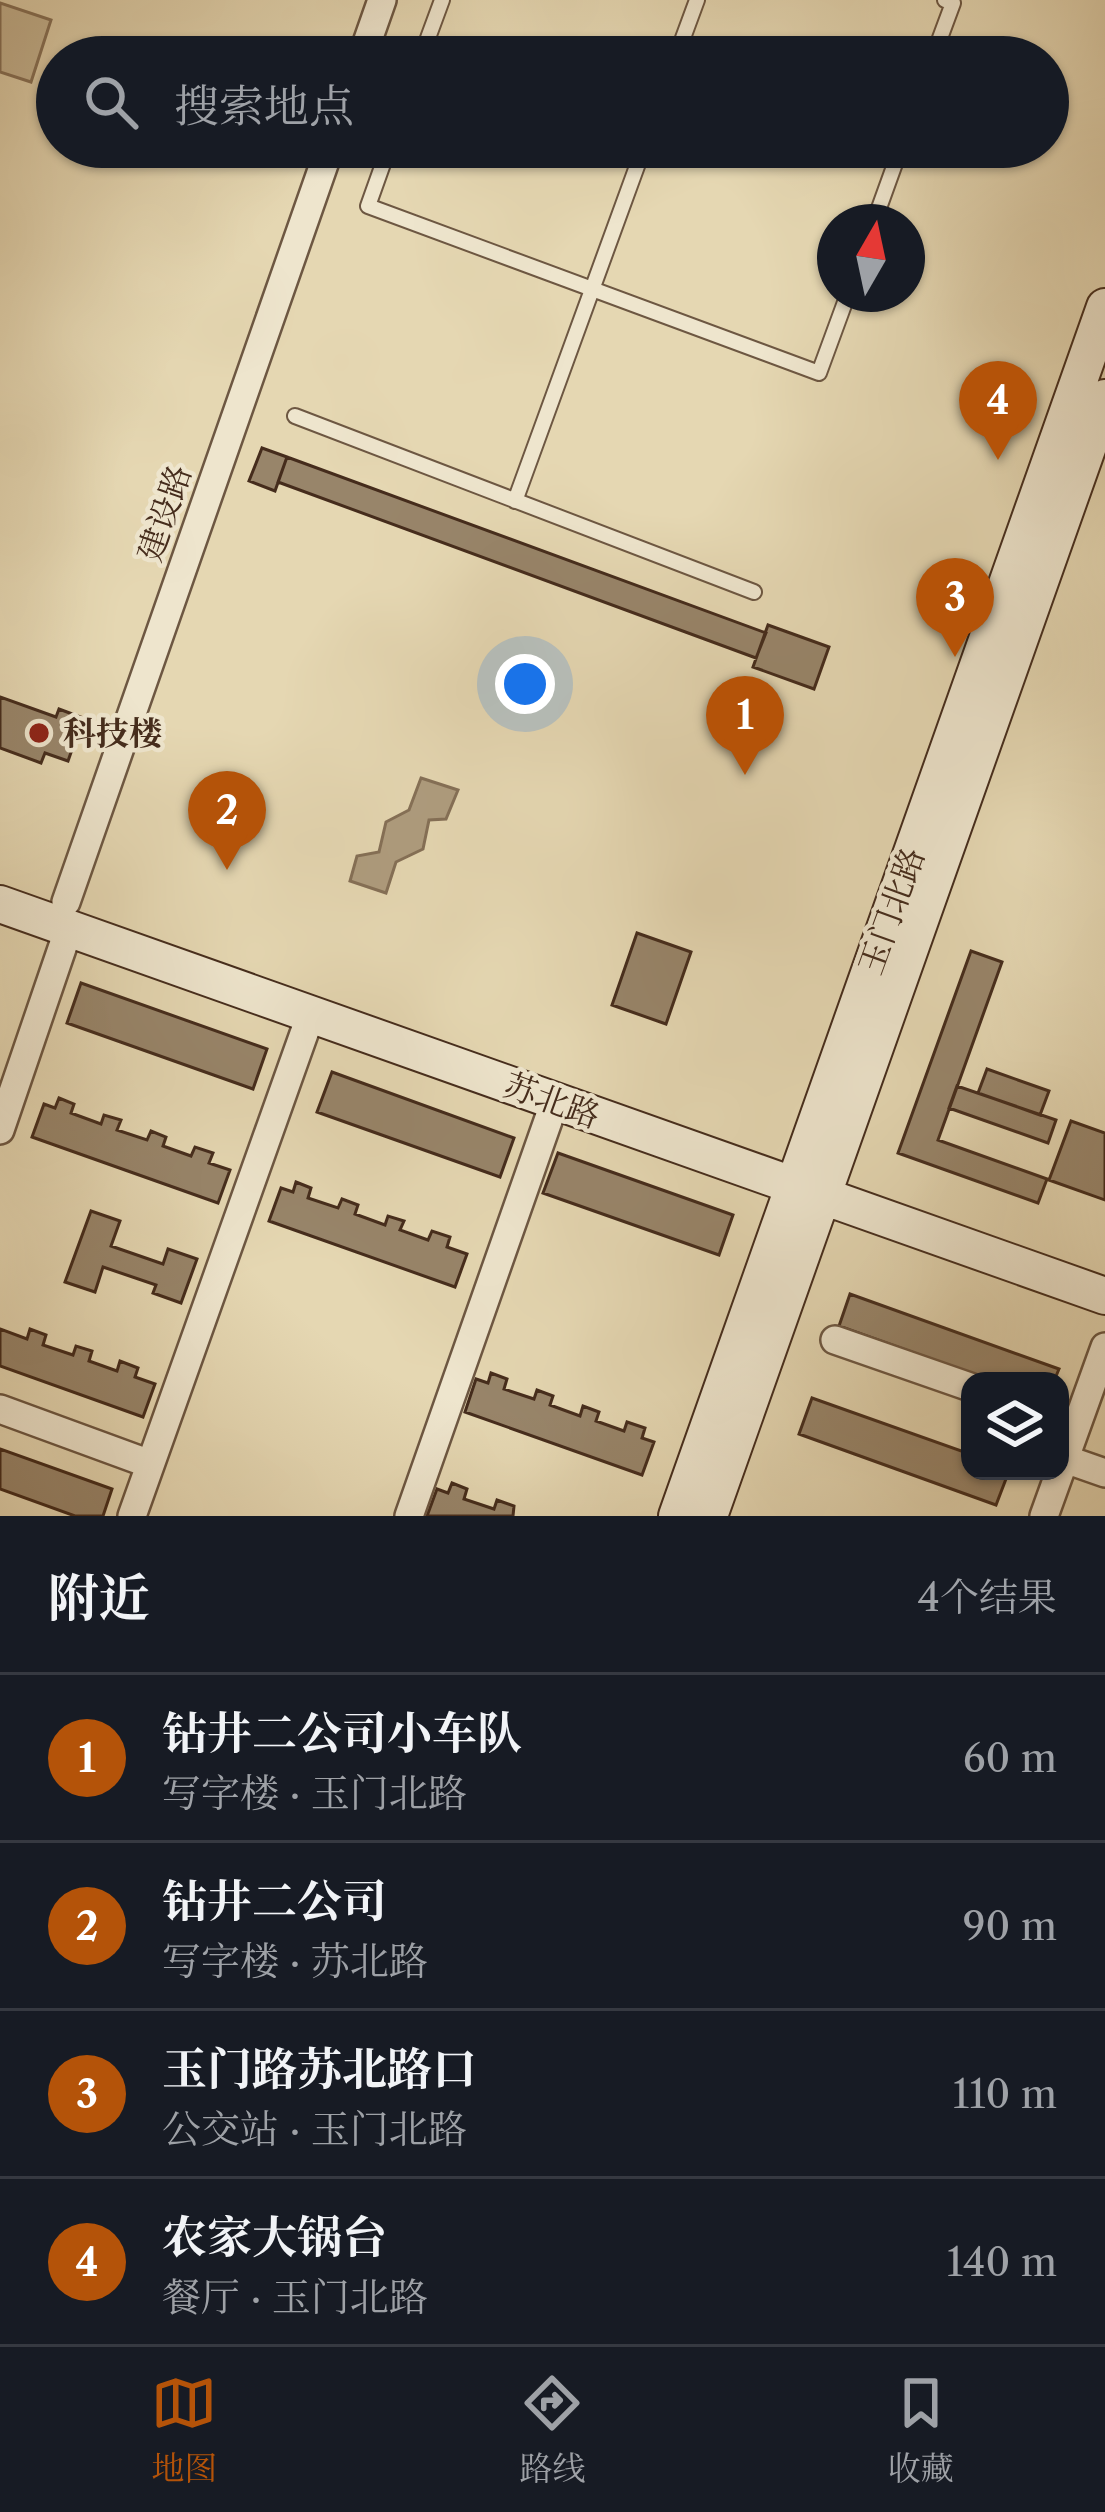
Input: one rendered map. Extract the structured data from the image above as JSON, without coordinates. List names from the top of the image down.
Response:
{
  "streets": {
    "street": ["建设路", "玉门北路", "苏北路"]
  },
  "crossings": [
    ["建设路", "苏北路"],
    ["玉门北路", "苏北路"]
  ],
  "places": ["科技楼"],
  "north": "top",
  "page": {
    "search": "搜索地点",
    "pins": [
      "4",
      "3",
      "1",
      "2"
    ],
    "heading": ["附近", "4个结果"],
    "list": [
      {
        "mark": "1",
        "name": "钻井二公司小车队",
        "note": "写字楼 · 玉门北路",
        "value": "60 m"
      },
      {
        "mark": "2",
        "name": "钻井二公司",
        "note": "写字楼 · 苏北路",
        "value": "90 m"
      },
      {
        "mark": "3",
        "name": "玉门路苏北路口",
        "note": "公交站 · 玉门北路",
        "value": "110 m"
      },
      {
        "mark": "4",
        "name": "农家大锅台",
        "note": "餐厅 · 玉门北路",
        "value": "140 m"
      }
    ],
    "nav": ["地图", "路线", "收藏"]
  }
}
